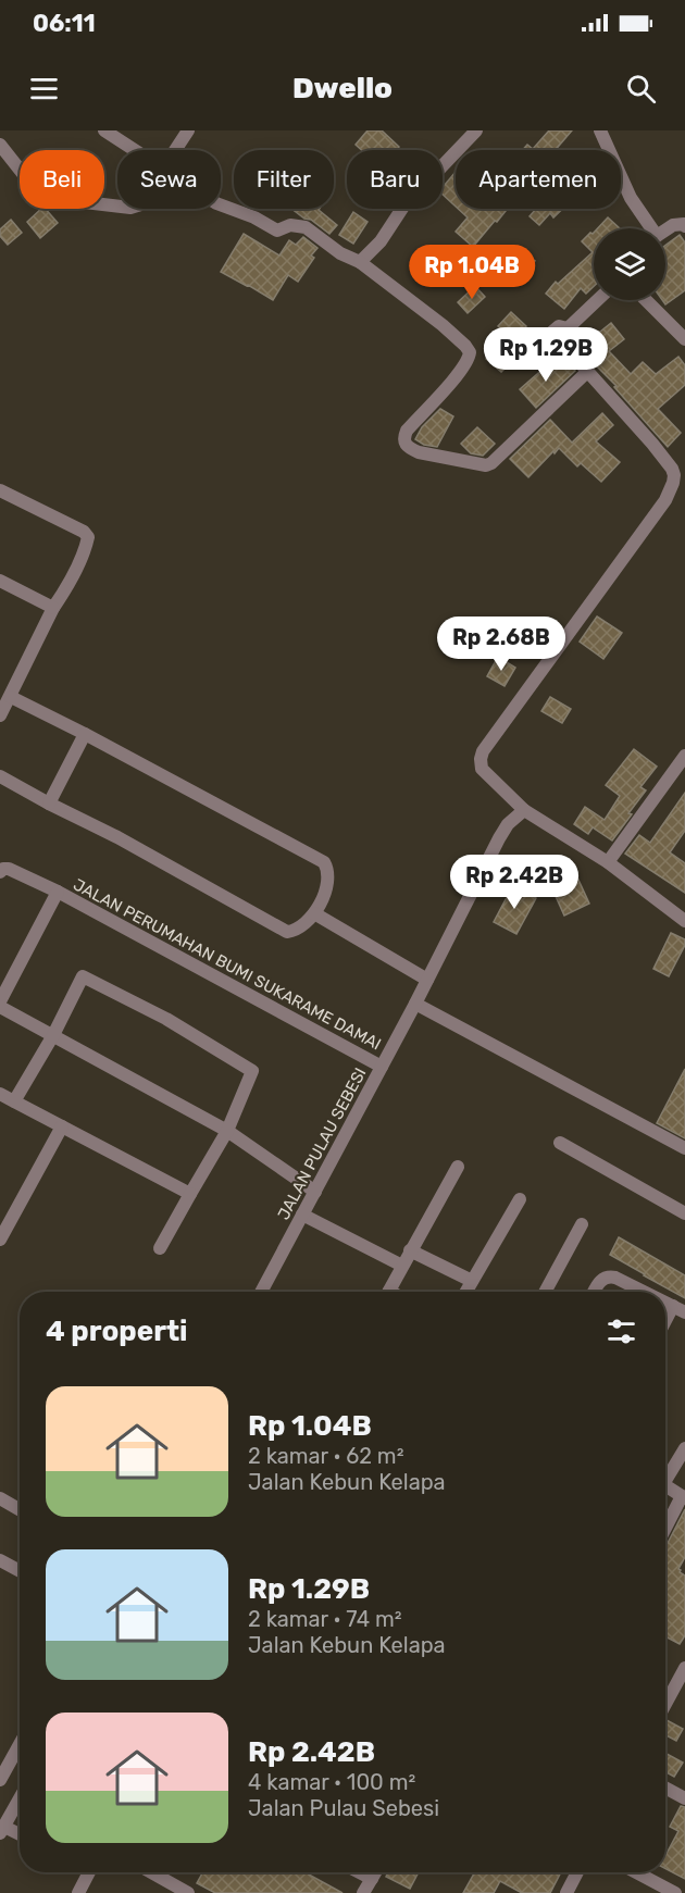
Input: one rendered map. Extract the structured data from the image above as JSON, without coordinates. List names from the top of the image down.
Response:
{
  "streets": {
    "street": ["JALAN PERUMAHAN BUMI SUKARAME DAMAI", "JALAN PULAU SEBESI"]
  },
  "crossings": [
    ["JALAN PERUMAHAN BUMI SUKARAME DAMAI", "JALAN PULAU SEBESI"]
  ],
  "page": {
    "status": "06:11",
    "header": "Dwello",
    "chip": [
      "Beli",
      "Sewa",
      "Filter",
      "Baru",
      "Apartemen"
    ],
    "price": [
      "Rp 1.04B",
      "Rp 1.29B",
      "Rp 2.68B",
      "Rp 2.42B"
    ],
    "heading": "4 properti",
    "list": [
      {
        "name": "Rp 1.04B",
        "note": "2 kamar · 62 m² · Jalan Kebun Kelapa"
      },
      {
        "name": "Rp 1.29B",
        "note": "2 kamar · 74 m² · Jalan Kebun Kelapa"
      },
      {
        "name": "Rp 2.42B",
        "note": "4 kamar · 100 m² · Jalan Pulau Sebesi"
      }
    ]
  }
}
